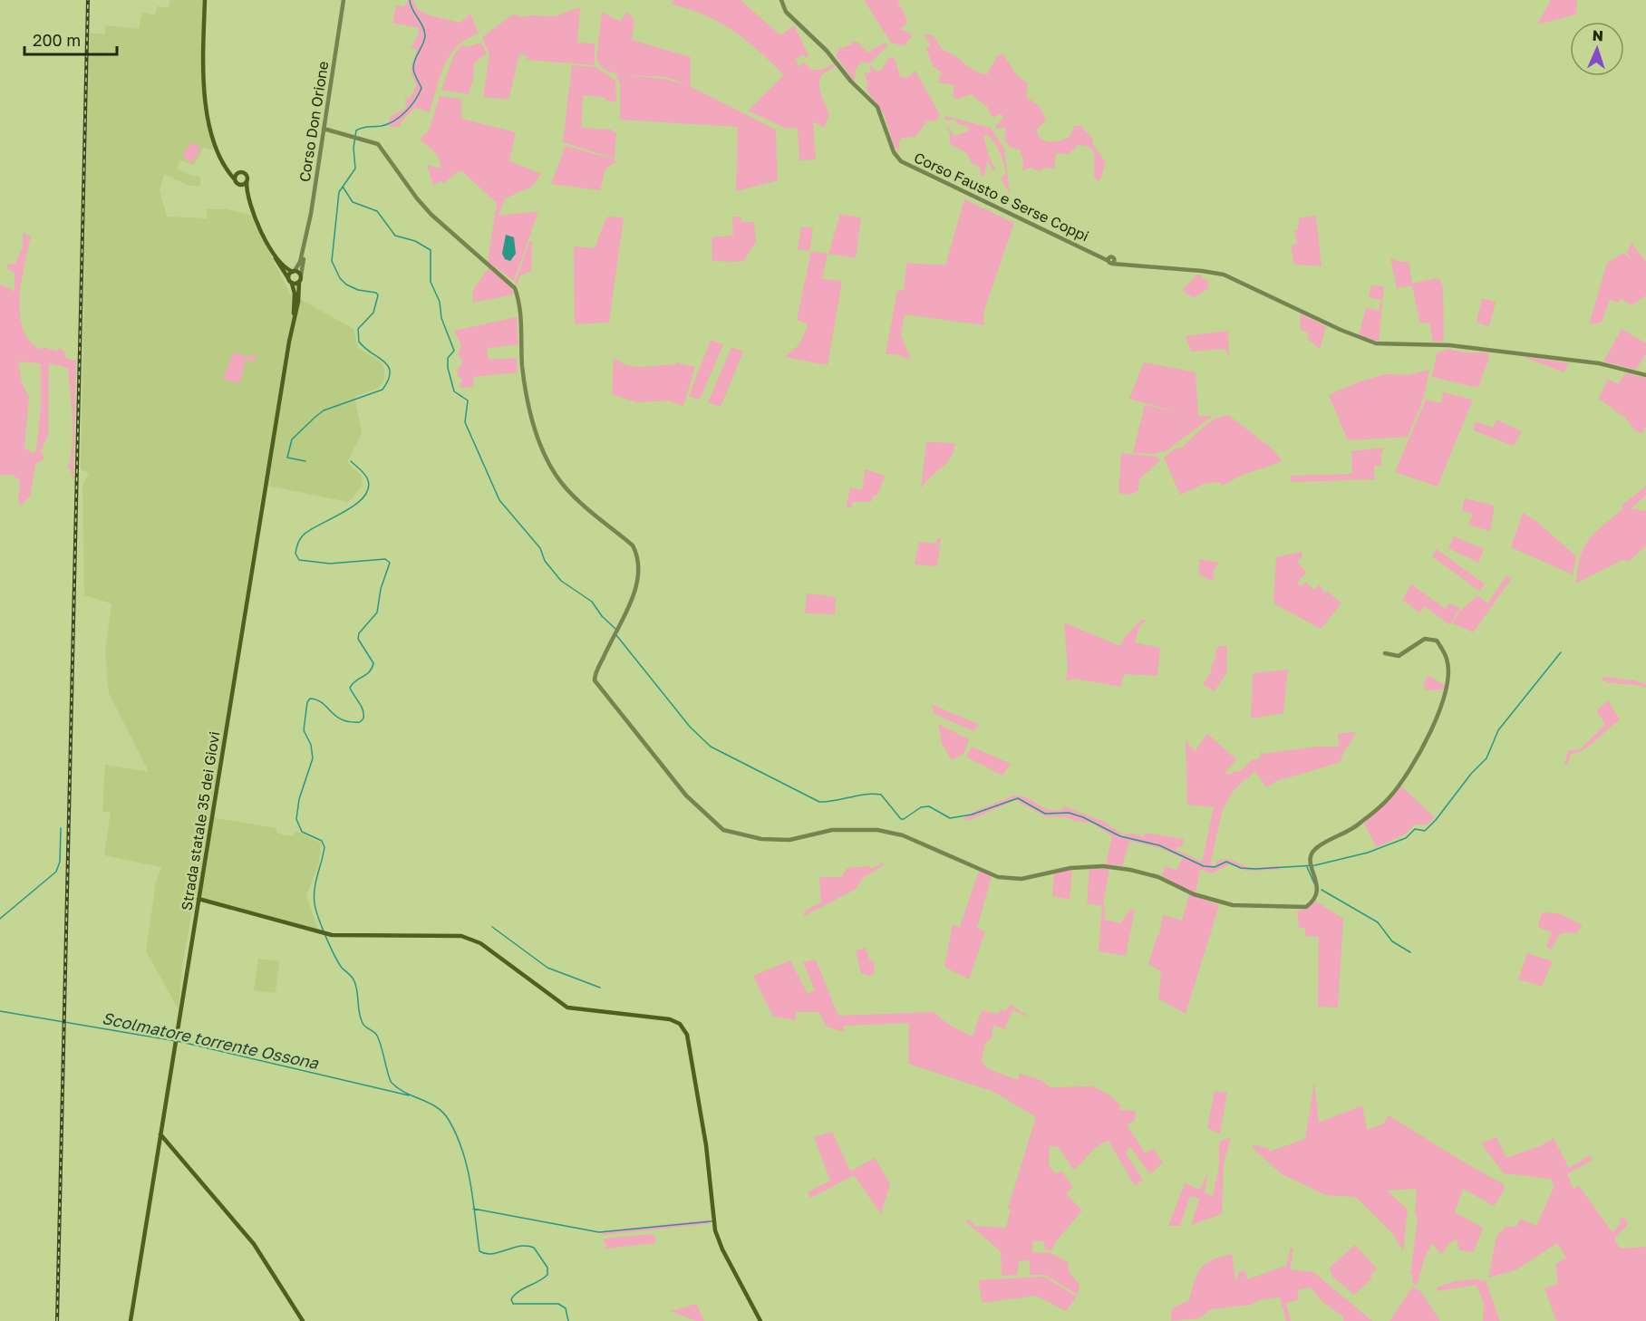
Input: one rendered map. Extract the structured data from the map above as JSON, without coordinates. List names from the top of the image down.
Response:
{
  "streets": {
    "main road": ["Strada statale 35 dei Giovi"],
    "street": ["Corso Don Orione", "Corso Fausto e Serse Coppi"]
  },
  "crossings": [
    ["Corso Don Orione", "Strada statale 35 dei Giovi"]
  ],
  "water": ["Scolmatore torrente Ossona"],
  "scale_bar": "200 m",
  "north": "top"
}
